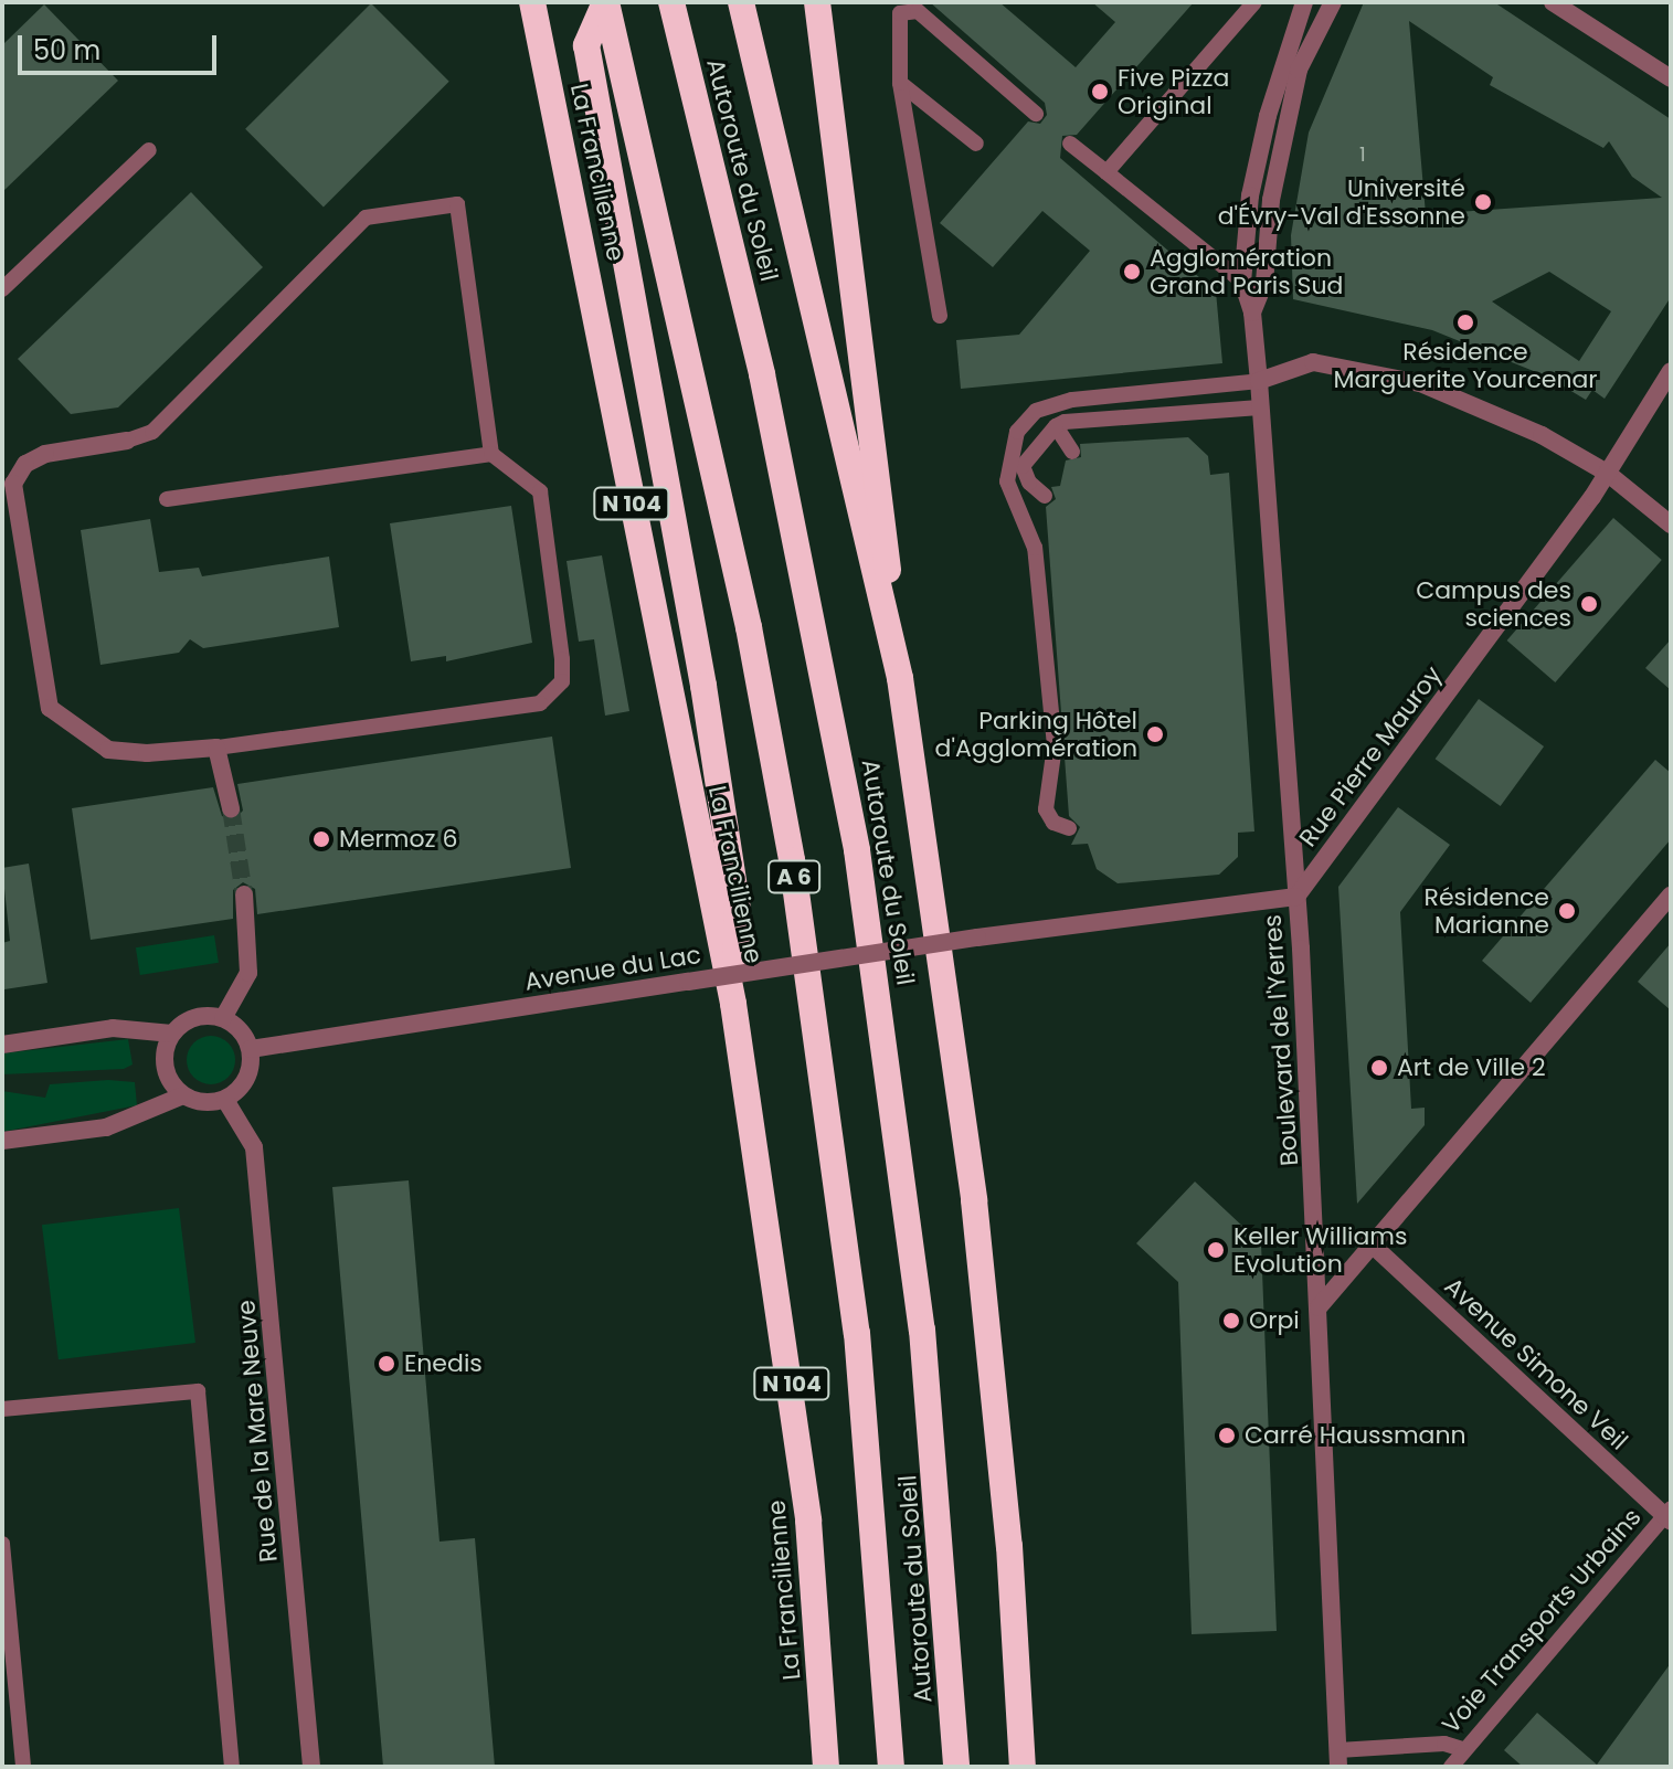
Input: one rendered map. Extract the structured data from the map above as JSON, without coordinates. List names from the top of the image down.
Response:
{
  "streets": {
    "highway": [
      "Autoroute du Soleil",
      "La Francilienne",
      "N 104",
      "A 6"
    ],
    "street": [
      "Rue Pierre Mauroy",
      "Avenue du Lac",
      "Boulevard de l'Yerres",
      "Avenue Simone Veil",
      "Rue de la Mare Neuve"
    ],
    "lane": ["Voie Transports Urbains"]
  },
  "crossings": [
    ["Rue Pierre Mauroy", "Avenue du Lac"],
    ["Rue Pierre Mauroy", "Boulevard de l'Yerres"],
    ["Avenue du Lac", "Boulevard de l'Yerres"],
    ["Avenue du Lac", "Rue de la Mare Neuve"],
    ["Avenue Simone Veil", "Voie Transports Urbains"]
  ],
  "places": [
    "Five Pizza Original",
    "Université d'Évry-Val d'Essonne",
    "Agglomération Grand Paris Sud",
    "Résidence Marguerite Yourcenar",
    "Campus des sciences",
    "Parking Hôtel d'Agglomération",
    "Mermoz 6",
    "Résidence Marianne",
    "Art de Ville 2",
    "Keller Williams Evolution",
    "Orpi",
    "Enedis",
    "Carré Haussmann"
  ],
  "house_numbers": ["1"],
  "scale_bar": "50 m"
}
